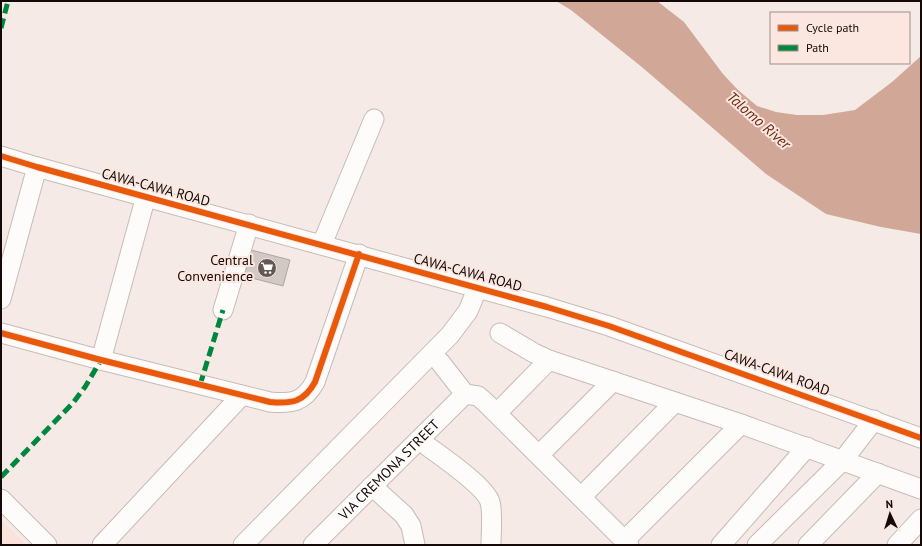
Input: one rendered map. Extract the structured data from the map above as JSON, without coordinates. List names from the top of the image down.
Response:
{
  "streets": {
    "street": ["CAWA-CAWA ROAD", "VIA CREMONA STREET"]
  },
  "water": ["Talomo River"],
  "places": {
    "supermarket": ["Central Convenience"]
  },
  "legend": ["Cycle path", "Path"],
  "north": "top"
}
